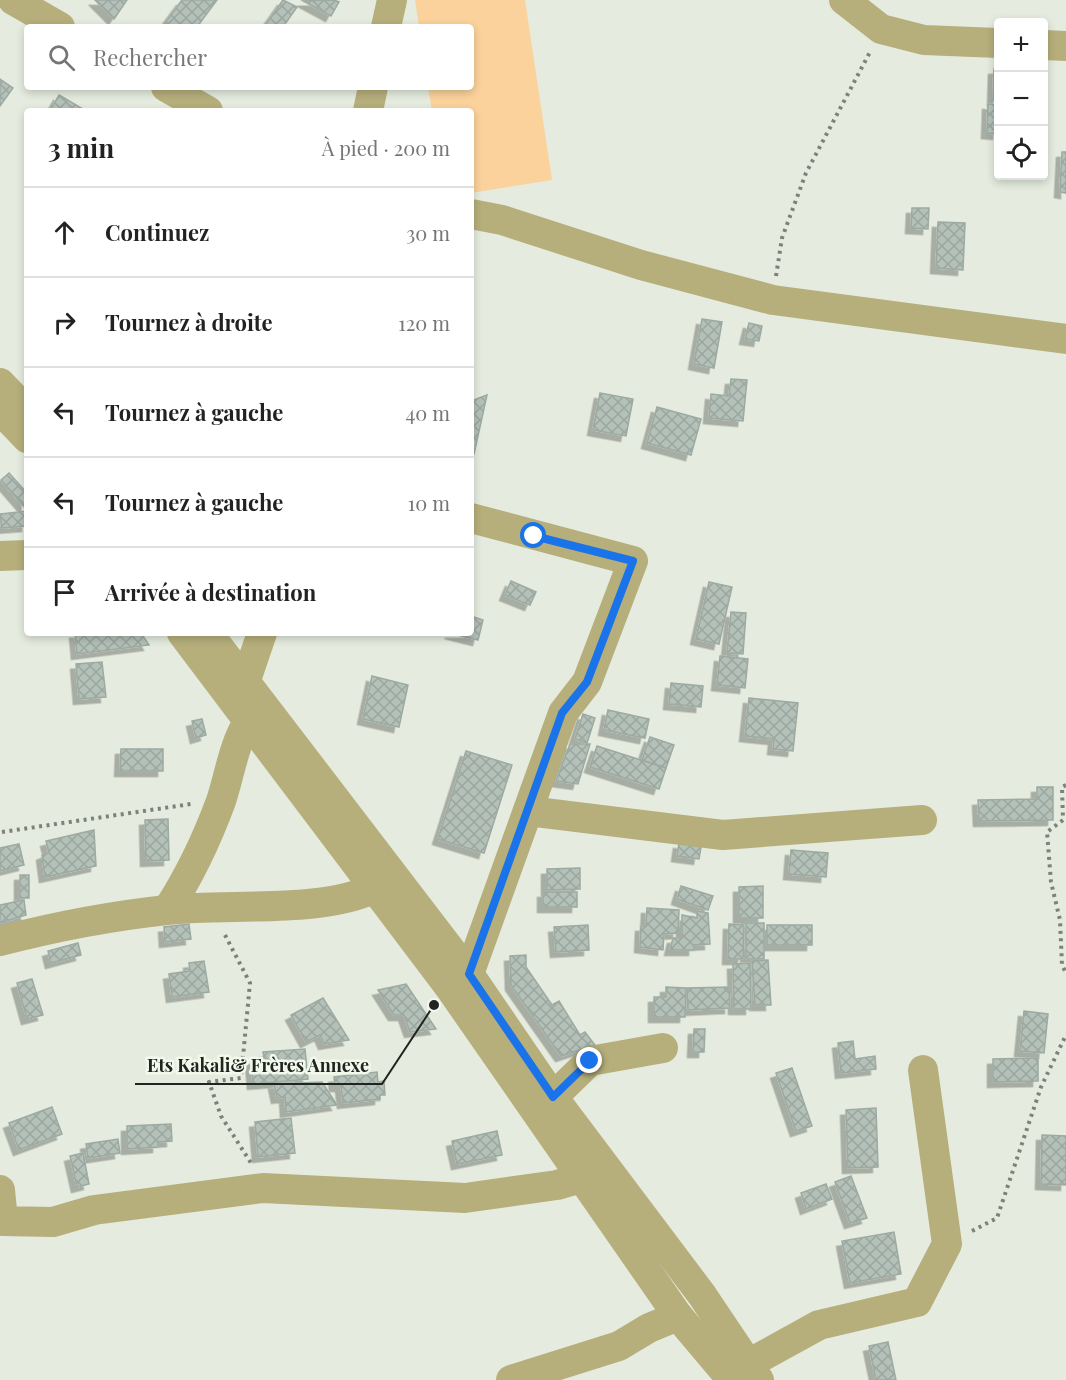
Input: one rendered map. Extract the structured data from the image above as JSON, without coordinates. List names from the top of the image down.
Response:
{
  "places": ["Ets Kakali& Frères Annexe"],
  "page": {
    "map_buttons": ["+", "−"],
    "search": "Rechercher",
    "heading": ["3 min", "À pied · 200 m"],
    "list": [
      ["Continuez", "30 m"],
      ["Tournez à droite", "120 m"],
      ["Tournez à gauche", "40 m"],
      ["Tournez à gauche", "10 m"],
      "Arrivée à destination"
    ]
  }
}
